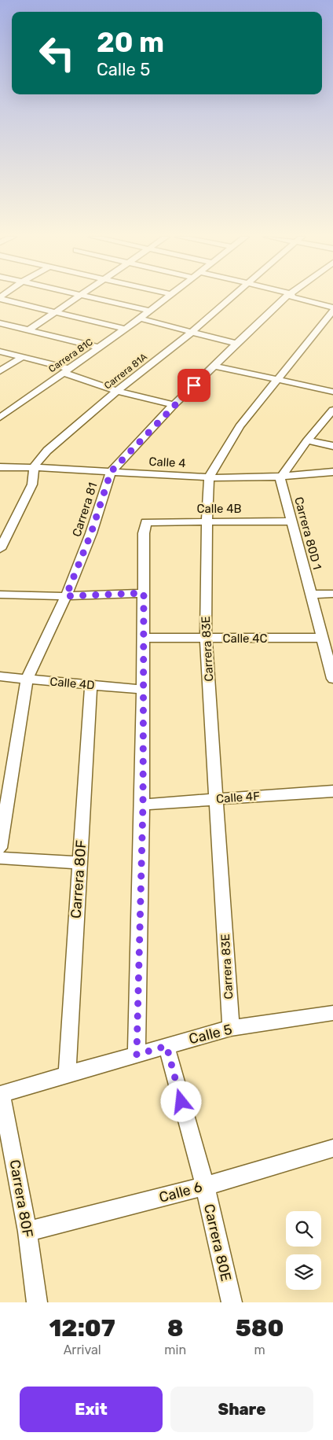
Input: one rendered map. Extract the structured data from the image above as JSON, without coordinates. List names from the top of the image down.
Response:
{
  "streets": {
    "street": [
      "Carrera 81C",
      "Carrera 81A",
      "Calle 4",
      "Calle 4B",
      "Carrera 81",
      "Carrera 80D 1",
      "Calle 4C",
      "Carrera 83E",
      "Calle 4D",
      "Calle 4F",
      "Carrera 80F",
      "Calle 5",
      "Calle 6",
      "Carrera 80E"
    ]
  },
  "crossings": [
    ["Carrera 81A", "Calle 4"],
    ["Calle 4", "Carrera 81"],
    ["Calle 4", "Carrera 80D 1"],
    ["Calle 4", "Carrera 83E"],
    ["Calle 4B", "Carrera 80D 1"],
    ["Calle 4B", "Carrera 83E"],
    ["Carrera 81", "Calle 4D"],
    ["Carrera 80D 1", "Calle 4C"],
    ["Calle 4C", "Carrera 83E"],
    ["Carrera 83E", "Calle 4F"],
    ["Carrera 83E", "Calle 5"],
    ["Calle 4D", "Carrera 80F"],
    ["Carrera 80F", "Calle 5"],
    ["Carrera 80F", "Calle 6"],
    ["Calle 5", "Carrera 80E"],
    ["Calle 6", "Carrera 80E"]
  ],
  "page": {
    "turn": ["20 m", "Calle 5"],
    "eta": [
      "12:07",
      "Arrival",
      "8",
      "min",
      "580",
      "m"
    ],
    "buttons": ["Exit", "Share"]
  }
}
